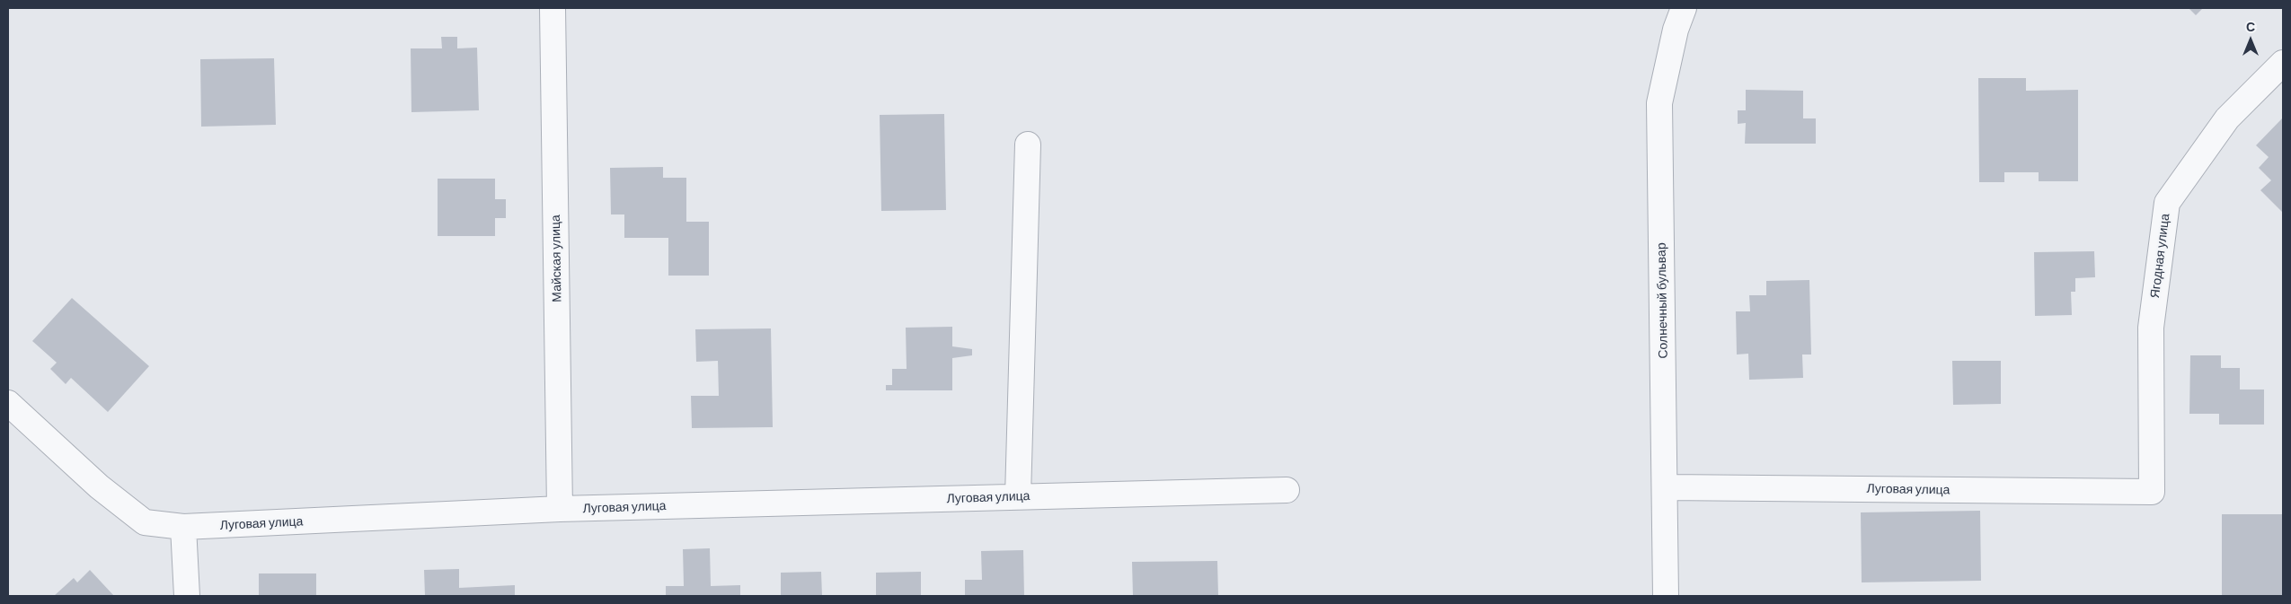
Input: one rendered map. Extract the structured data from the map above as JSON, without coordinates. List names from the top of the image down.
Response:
{
  "streets": {
    "street": [
      "Ягодная улица",
      "Майская улица",
      "Солнечный бульвар",
      "Луговая улица"
    ]
  },
  "crossings": [
    ["Ягодная улица", "Луговая улица"],
    ["Майская улица", "Луговая улица"],
    ["Солнечный бульвар", "Луговая улица"]
  ],
  "north": "top"
}
